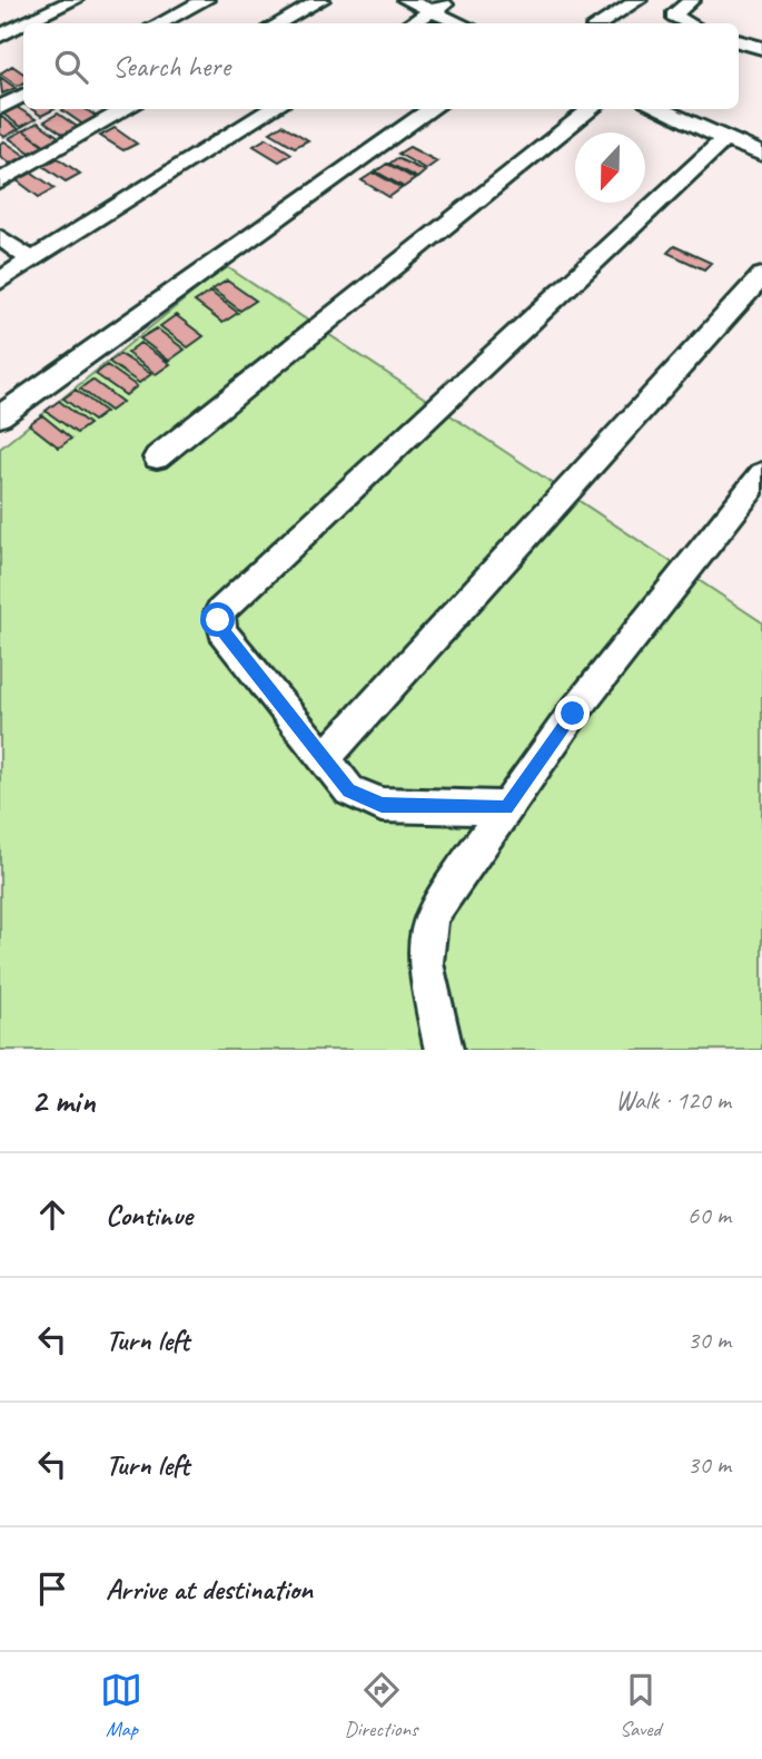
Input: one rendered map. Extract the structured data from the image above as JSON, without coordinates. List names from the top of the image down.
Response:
{
  "north": "bottom",
  "page": {
    "search": "Search here",
    "heading": ["2 min", "Walk · 120 m"],
    "list": [
      ["Continue", "60 m"],
      ["Turn left", "30 m"],
      ["Turn left", "30 m"],
      "Arrive at destination"
    ],
    "nav": ["Map", "Directions", "Saved"]
  }
}
